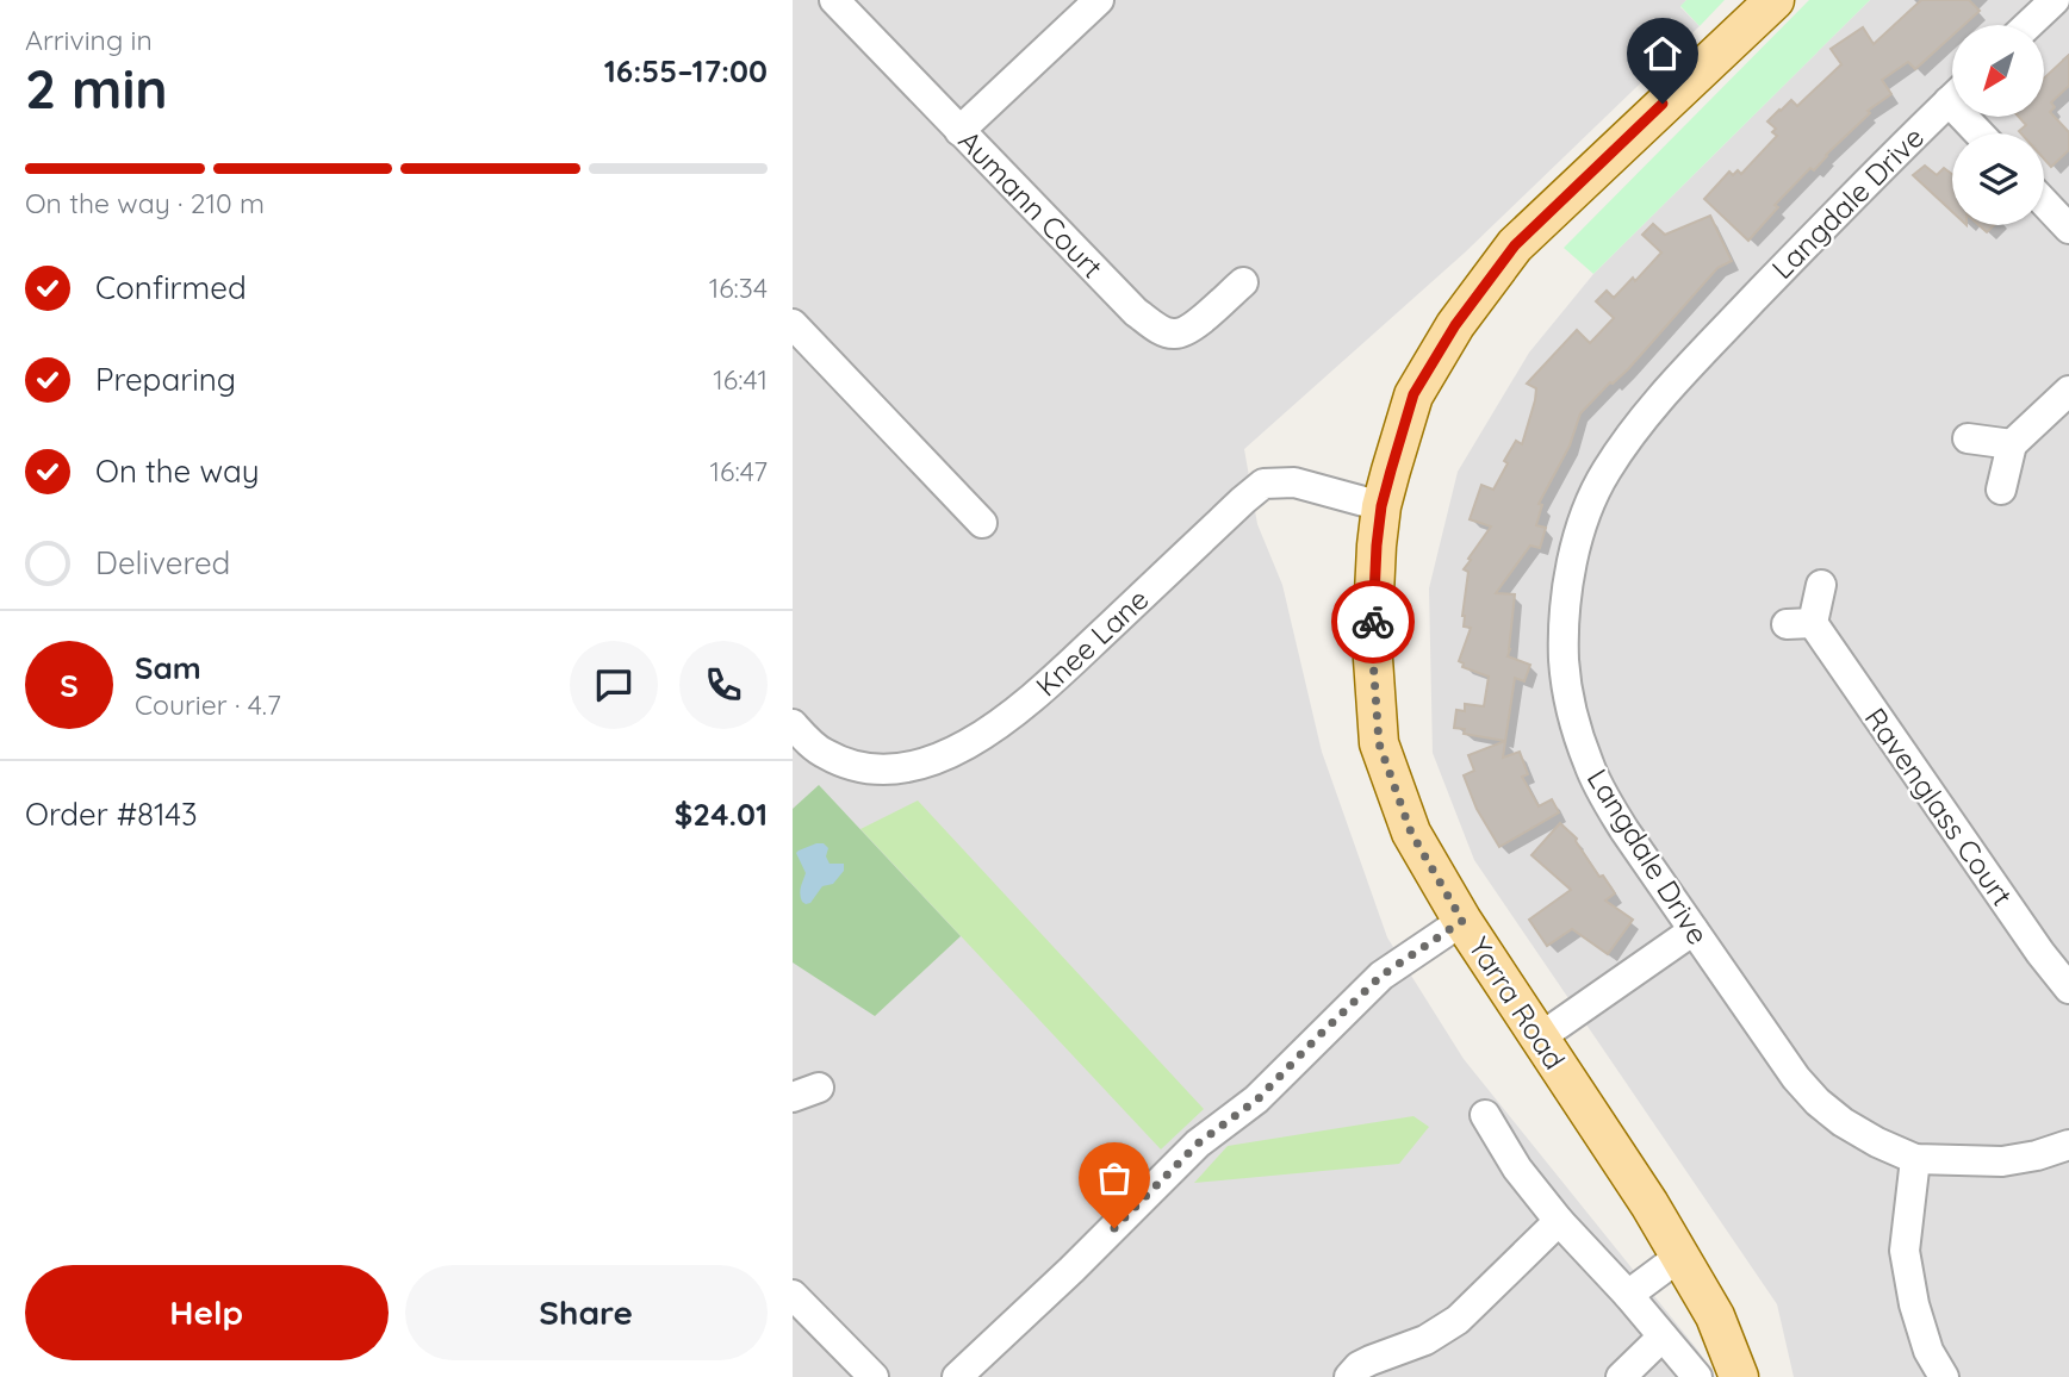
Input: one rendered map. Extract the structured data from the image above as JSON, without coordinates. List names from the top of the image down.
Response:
{
  "streets": {
    "main road": ["Yarra Road"],
    "street": [
      "Langdale Drive",
      "Aumann Court",
      "Knee Lane",
      "Ravenglass Court"
    ]
  },
  "crossings": [
    ["Knee Lane", "Yarra Road"]
  ],
  "north": "bottom left",
  "page": {
    "heading": ["2 min", "Arriving in", "16:55–17:00"],
    "panel": [
      "Sam",
      "Courier · 4.7",
      "Order #8143",
      "$24.01"
    ],
    "bar": "On the way · 210 m",
    "list": [
      ["Confirmed", "16:34"],
      ["Preparing", "16:41"],
      ["On the way", "16:47"],
      "Delivered"
    ],
    "round": "S",
    "buttons": ["Help", "Share"]
  }
}
